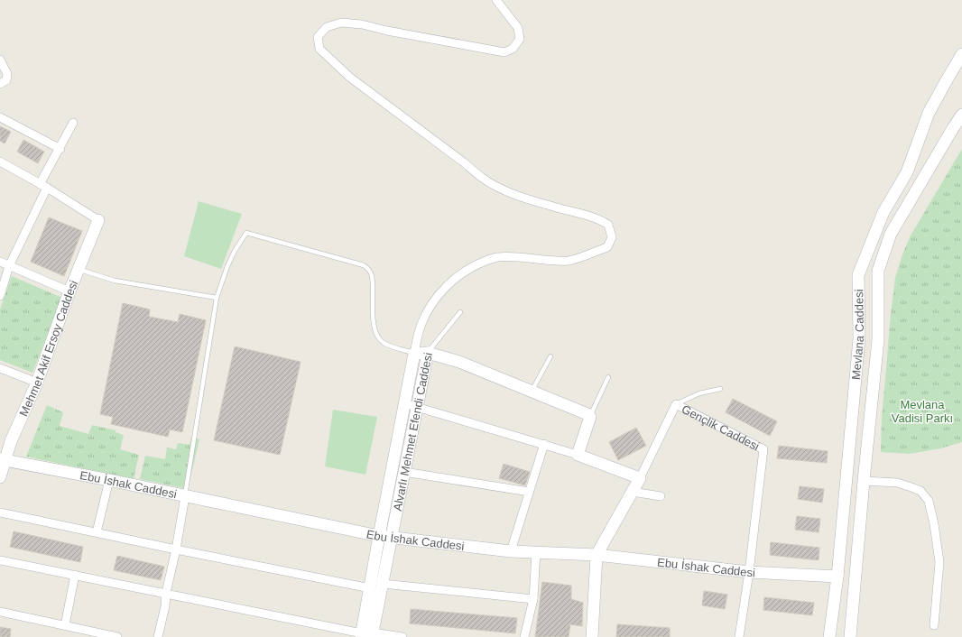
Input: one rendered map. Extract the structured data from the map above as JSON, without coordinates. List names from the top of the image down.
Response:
{
  "streets": {
    "street": [
      "Mevlana Caddesi",
      "Mehmet Akif Ersoy Caddesi",
      "Gençlik Caddesi",
      "Alvarlı Mehmet Efendi Caddesi",
      "Ebu İshak Caddesi"
    ]
  },
  "crossings": [
    ["Mevlana Caddesi", "Ebu İshak Caddesi"],
    ["Mehmet Akif Ersoy Caddesi", "Ebu İshak Caddesi"],
    ["Gençlik Caddesi", "Ebu İshak Caddesi"],
    ["Alvarlı Mehmet Efendi Caddesi", "Ebu İshak Caddesi"]
  ],
  "parks": ["Mevlana Vadisi Parkı"]
}
